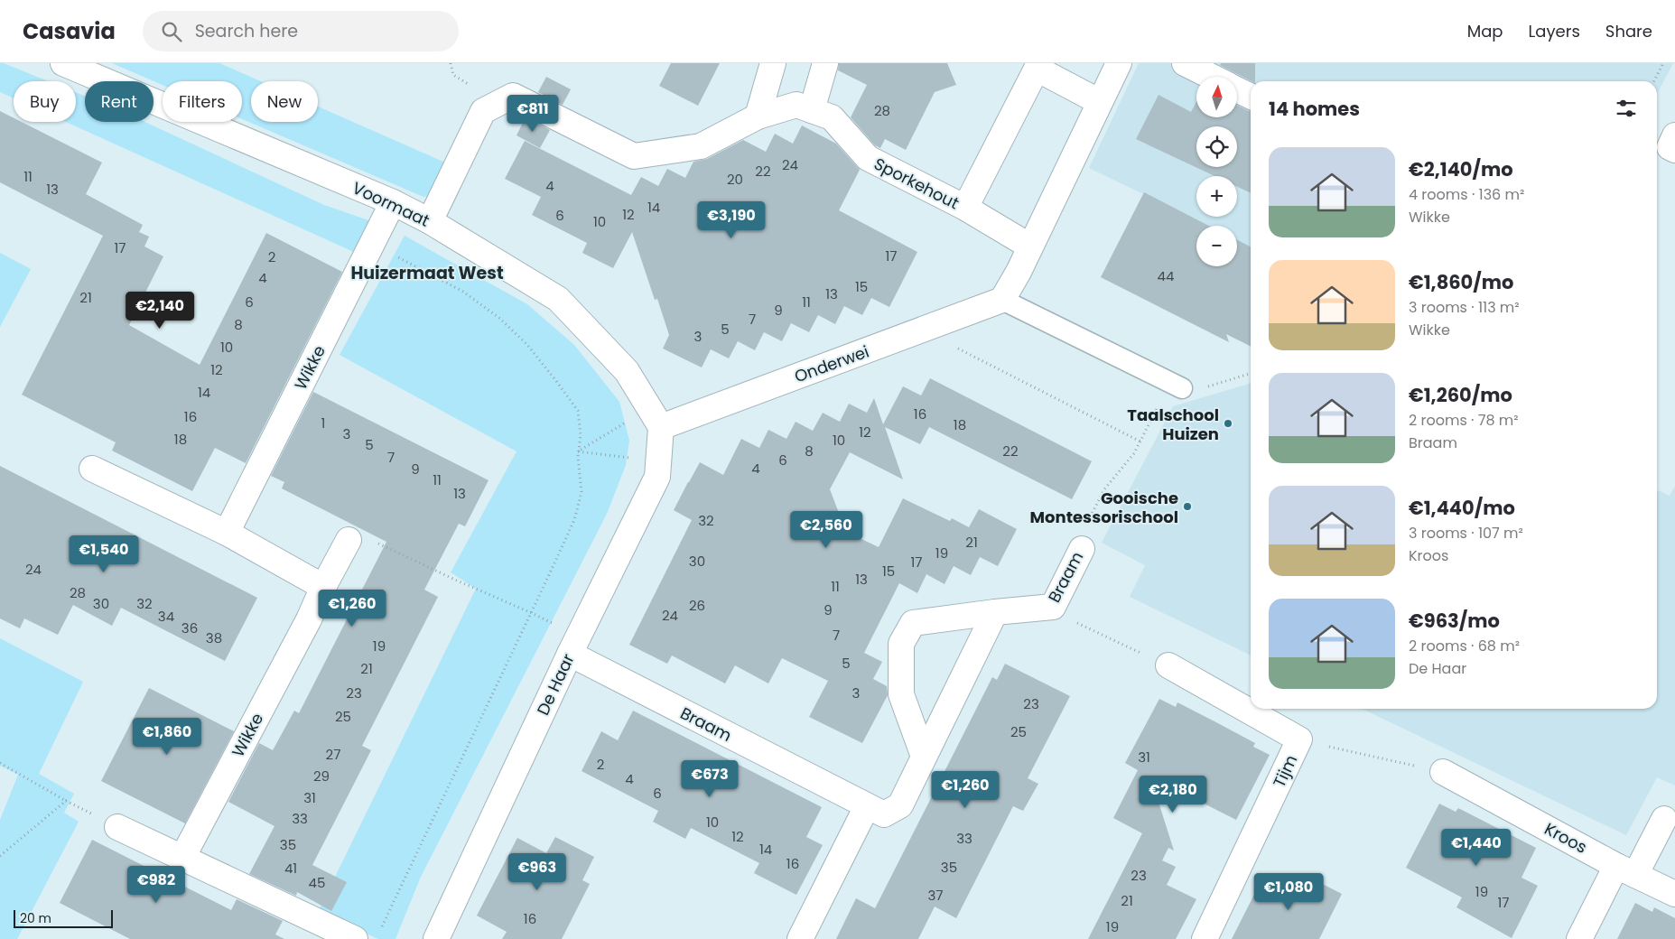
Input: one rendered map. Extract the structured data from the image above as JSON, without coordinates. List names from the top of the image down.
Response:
{
  "streets": {
    "street": [
      "Sporkehout",
      "Voormaat",
      "Onderwei",
      "Wikke",
      "Braam",
      "De Haar",
      "Tijm",
      "Kroos"
    ]
  },
  "crossings": [
    ["Sporkehout", "Voormaat"],
    ["Voormaat", "Onderwei"],
    ["Voormaat", "Wikke"],
    ["Voormaat", "De Haar"],
    ["Onderwei", "De Haar"],
    ["Braam", "De Haar"]
  ],
  "districts": ["Huizermaat West"],
  "places": ["Taalschool Huizen", "Gooische Montessorischool"],
  "house_numbers": [
    "28",
    "24",
    "22",
    "11",
    "20",
    "4",
    "13",
    "14",
    "12",
    "6",
    "10",
    "17",
    "17",
    "2",
    "44",
    "4",
    "15",
    "13",
    "21",
    "6",
    "11",
    "9",
    "7",
    "8",
    "5",
    "3",
    "10",
    "12",
    "14",
    "16",
    "16",
    "1",
    "18",
    "12",
    "3",
    "18",
    "10",
    "5",
    "8",
    "22",
    "7",
    "6",
    "4",
    "9",
    "11",
    "13",
    "32",
    "21",
    "19",
    "30",
    "17",
    "24",
    "15",
    "13",
    "11",
    "28",
    "30",
    "32",
    "26",
    "9",
    "24",
    "34",
    "36",
    "7",
    "38",
    "19",
    "5",
    "21",
    "23",
    "3",
    "23",
    "25",
    "25",
    "27",
    "31",
    "2",
    "29",
    "4",
    "6",
    "31",
    "33",
    "10",
    "12",
    "33",
    "35",
    "14",
    "16",
    "35",
    "41",
    "23",
    "45",
    "19",
    "37",
    "21",
    "17",
    "16",
    "19"
  ],
  "scale_bar": "20 m",
  "north": "top",
  "page": {
    "header": "Casavia",
    "search": "Search here",
    "nav": ["Map", "Layers", "Share"],
    "map_buttons": ["+", "−"],
    "chip": [
      "Buy",
      "Rent",
      "Filters",
      "New"
    ],
    "heading": "14 homes",
    "price": [
      "€811",
      "€3,190",
      "€2,140",
      "€2,560",
      "€1,540",
      "€1,260",
      "€1,860",
      "€673",
      "€1,260",
      "€2,180",
      "€1,440",
      "€963",
      "€982",
      "€1,080"
    ],
    "list": [
      {
        "name": "€2,140/mo",
        "note": "4 rooms · 136 m² · Wikke"
      },
      {
        "name": "€1,860/mo",
        "note": "3 rooms · 113 m² · Wikke"
      },
      {
        "name": "€1,260/mo",
        "note": "2 rooms · 78 m² · Braam"
      },
      {
        "name": "€1,440/mo",
        "note": "3 rooms · 107 m² · Kroos"
      },
      {
        "name": "€963/mo",
        "note": "2 rooms · 68 m² · De Haar"
      }
    ],
    "scale": "20 m"
  }
}
